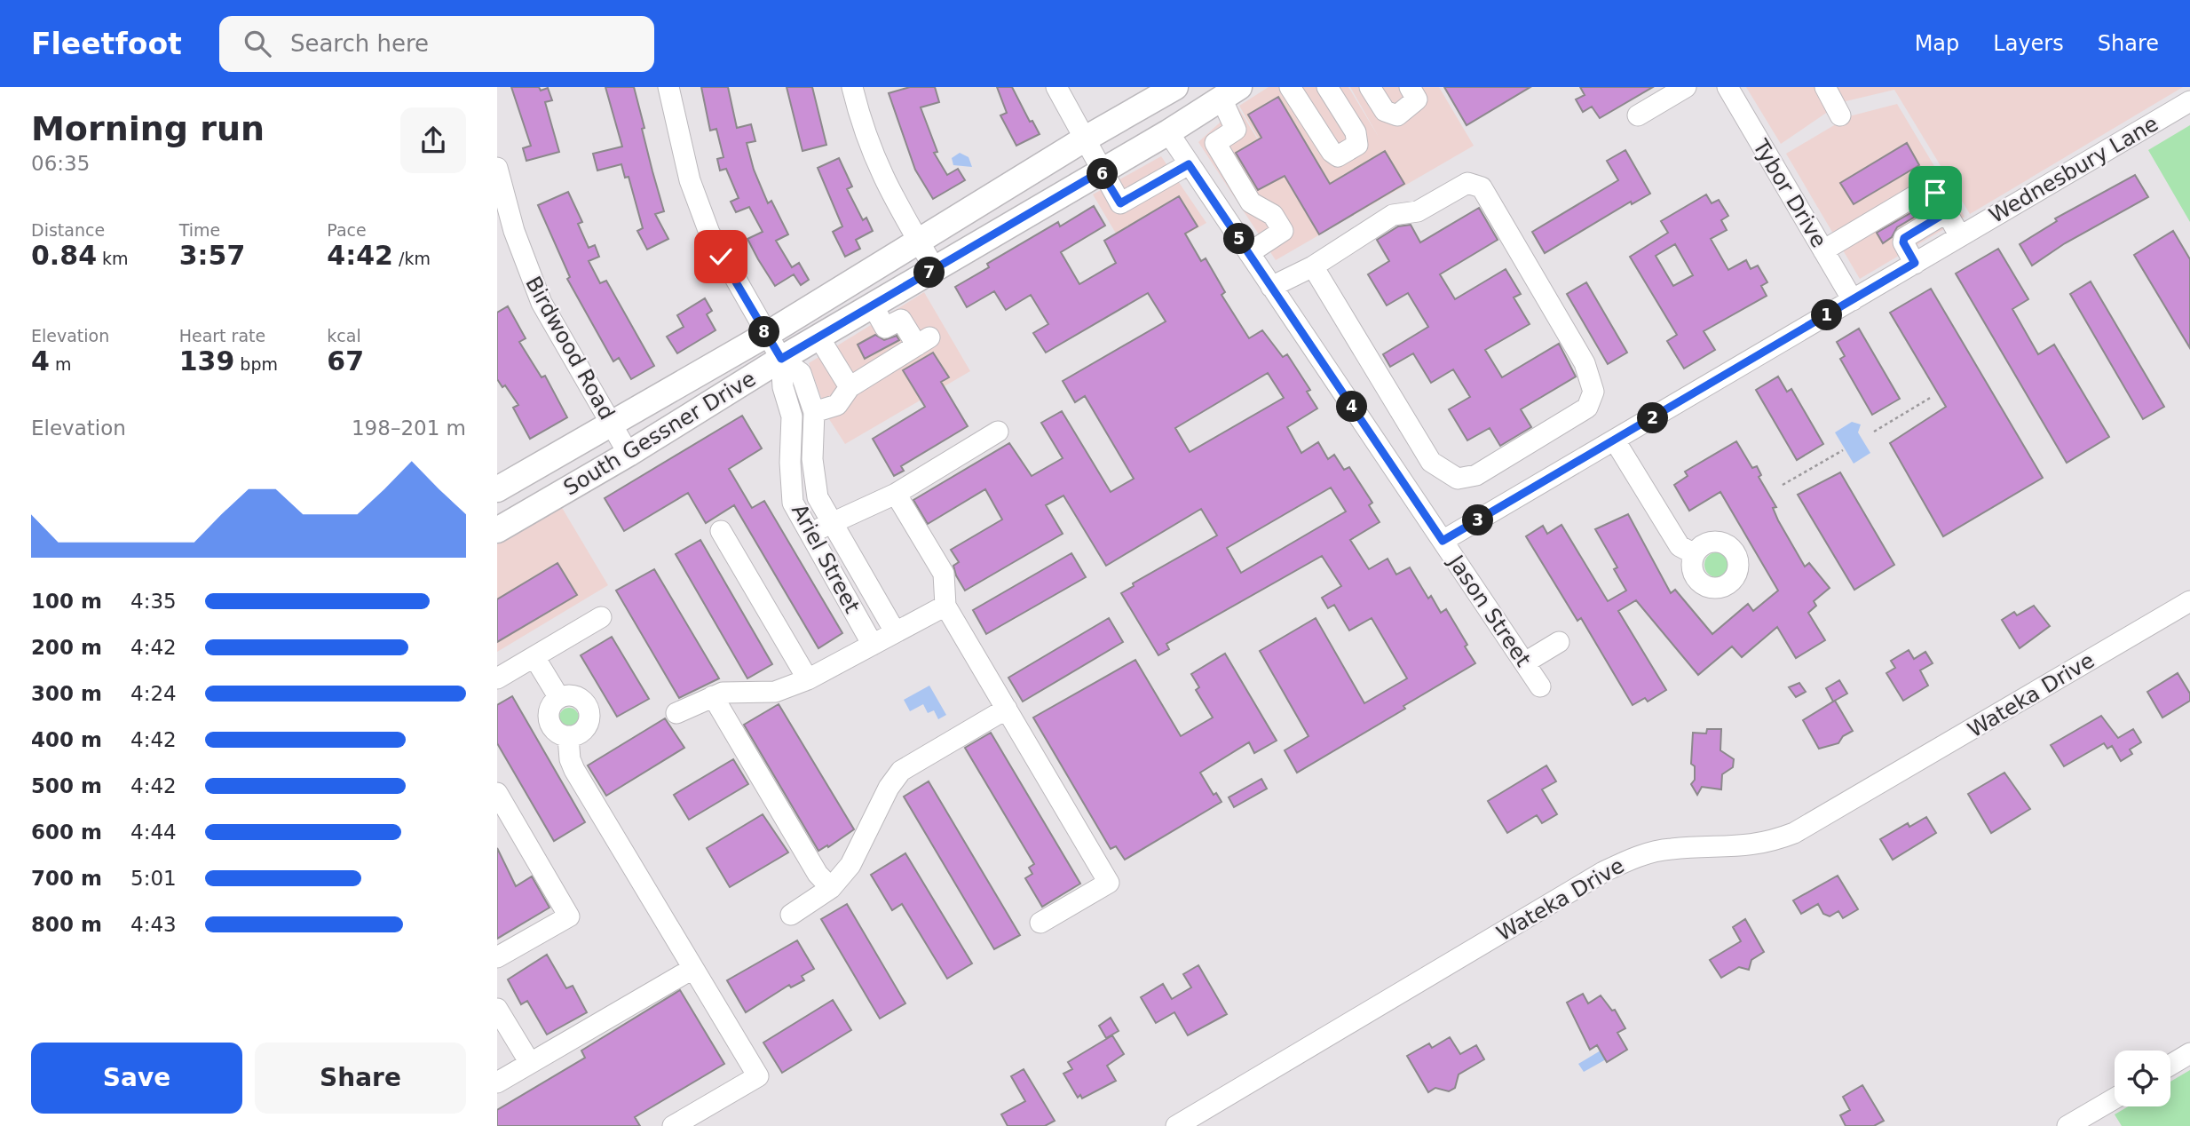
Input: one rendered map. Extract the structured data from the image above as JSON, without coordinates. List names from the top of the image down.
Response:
{
  "streets": {
    "main road": ["South Gessner Drive"],
    "street": [
      "Wednesbury Lane",
      "Tybor Drive",
      "Birdwood Road",
      "Ariel Street",
      "Jason Street",
      "Wateka Drive"
    ]
  },
  "crossings": [
    ["Wednesbury Lane", "Tybor Drive"],
    ["Wednesbury Lane", "Jason Street"],
    ["Birdwood Road", "South Gessner Drive"],
    ["South Gessner Drive", "Ariel Street"],
    ["South Gessner Drive", "Jason Street"]
  ],
  "page": {
    "header": "Fleetfoot",
    "search": "Search here",
    "nav": ["Map", "Layers", "Share"],
    "heading": ["Morning run", "06:35"],
    "pins": [
      "6",
      "5",
      "7",
      "1",
      "8",
      "4",
      "2",
      "3"
    ],
    "stats": [
      ["Distance", "0.84 km"],
      ["Time", "3:57"],
      ["Pace", "4:42 /km"],
      ["Elevation", "4 m"],
      ["Heart rate", "139 bpm"],
      ["kcal", "67"]
    ],
    "chart": ["Elevation", "198–201 m"],
    "list": [
      {
        "name": "100 m",
        "note": "4:35"
      },
      {
        "name": "200 m",
        "note": "4:42"
      },
      {
        "name": "300 m",
        "note": "4:24"
      },
      {
        "name": "400 m",
        "note": "4:42"
      },
      {
        "name": "500 m",
        "note": "4:42"
      },
      {
        "name": "600 m",
        "note": "4:44"
      },
      {
        "name": "700 m",
        "note": "5:01"
      },
      {
        "name": "800 m",
        "note": "4:43"
      }
    ],
    "buttons": ["Save", "Share"]
  }
}
